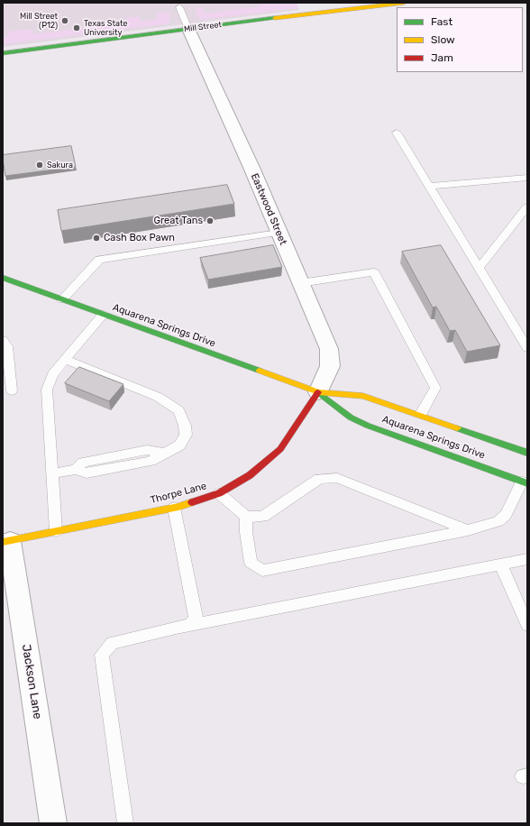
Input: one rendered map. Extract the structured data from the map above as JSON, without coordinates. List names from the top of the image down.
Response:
{
  "streets": {
    "street": [
      "Mill Street",
      "Eastwood Street",
      "Aquarena Springs Drive",
      "Thorpe Lane",
      "Jackson Lane"
    ]
  },
  "crossings": [
    ["Mill Street", "Eastwood Street"],
    ["Eastwood Street", "Aquarena Springs Drive"],
    ["Eastwood Street", "Thorpe Lane"],
    ["Aquarena Springs Drive", "Thorpe Lane"],
    ["Thorpe Lane", "Jackson Lane"]
  ],
  "places": [
    "Mill Street (P12)",
    "Texas State University",
    "Sakura",
    "Great Tans",
    "Cash Box Pawn"
  ],
  "legend": ["Fast", "Slow", "Jam"]
}
